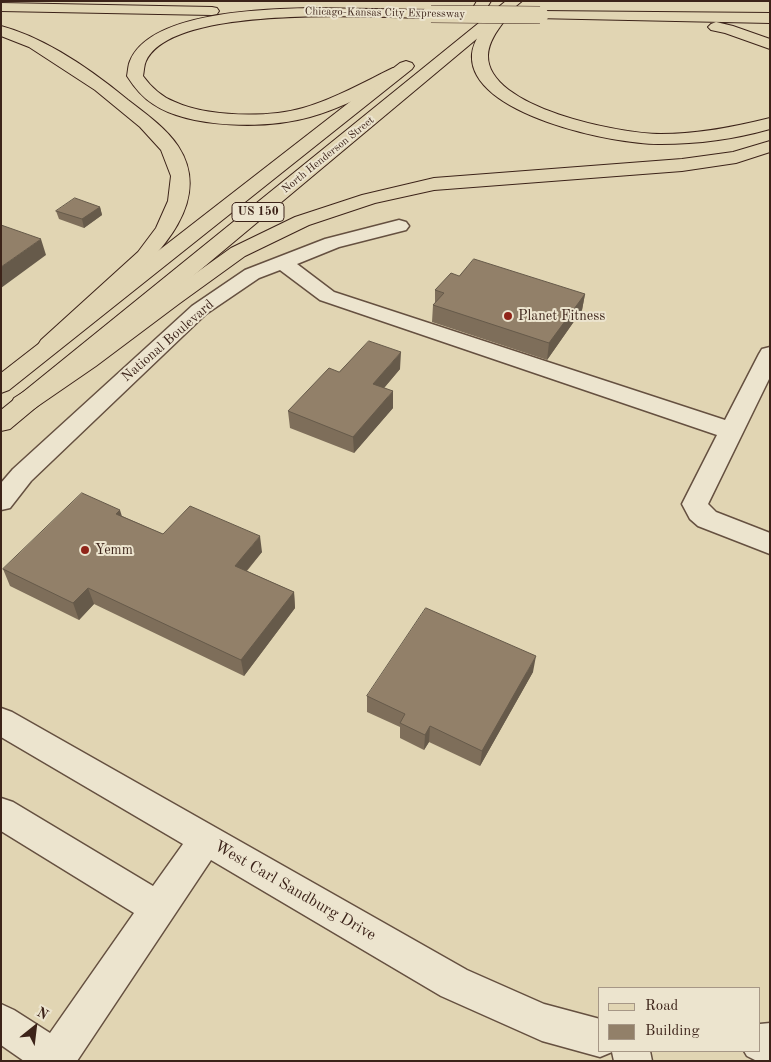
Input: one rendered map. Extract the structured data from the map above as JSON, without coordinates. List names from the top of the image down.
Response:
{
  "streets": {
    "main road": ["Chicago-Kansas City Expressway", "North Henderson Street", "US 150"],
    "street": ["National Boulevard", "West Carl Sandburg Drive"]
  },
  "crossings": [
    ["Chicago-Kansas City Expressway", "North Henderson Street"]
  ],
  "places": ["Planet Fitness", "Yemm"],
  "legend": ["Road", "Building"],
  "north": "top right"
}
